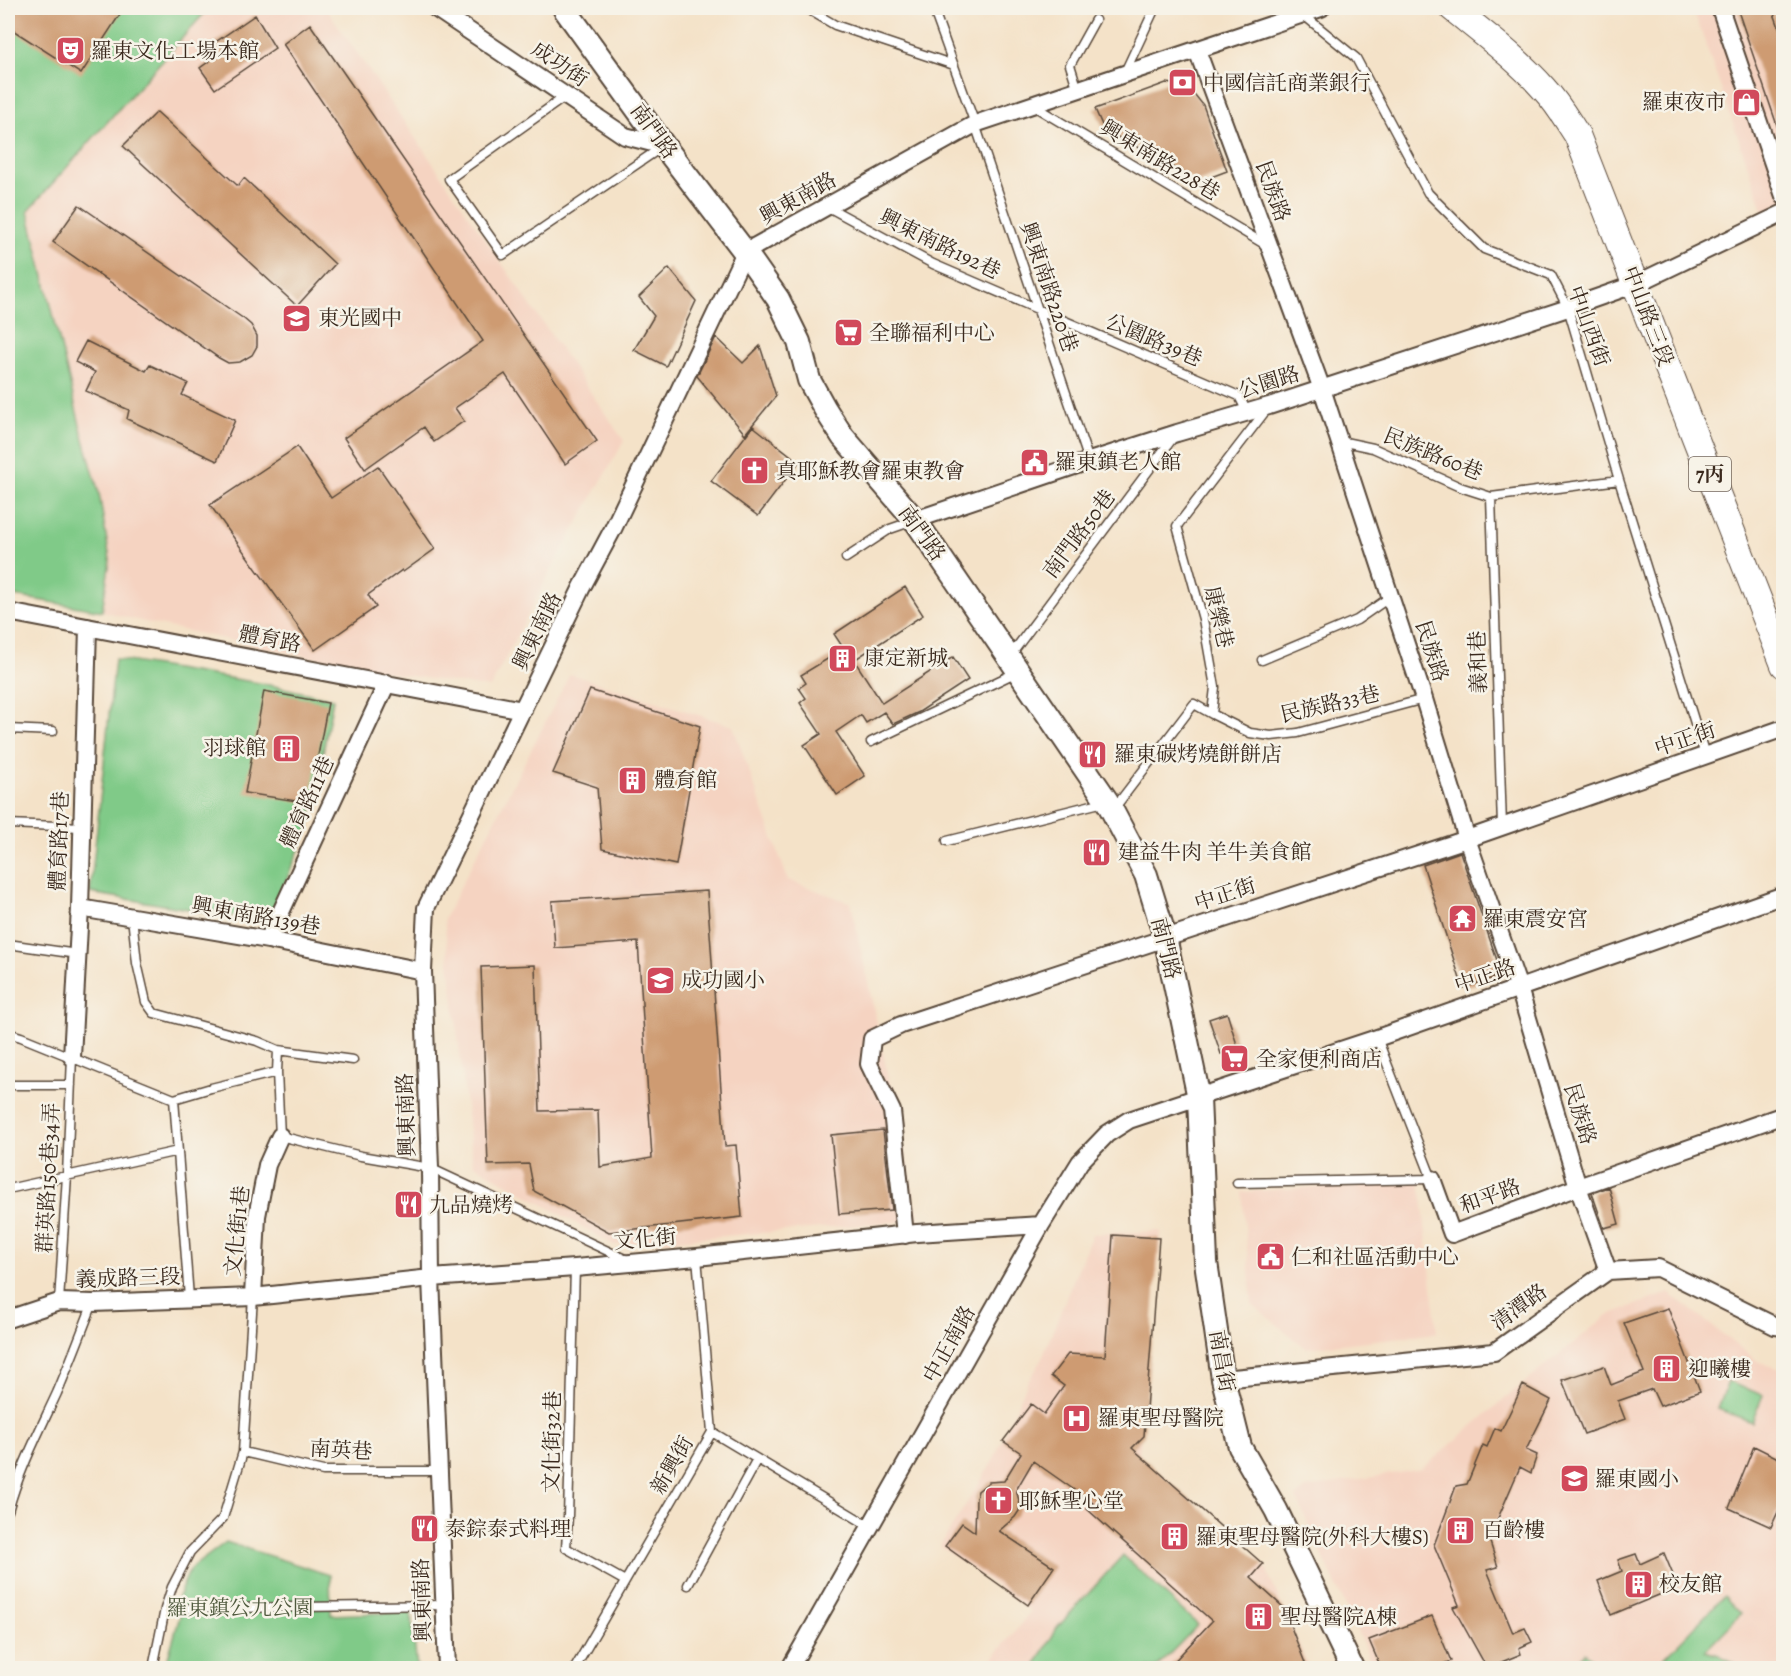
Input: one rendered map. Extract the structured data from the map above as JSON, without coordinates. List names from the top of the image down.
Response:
{
  "streets": {
    "main road": ["中山路三段", "7丙"],
    "street": [
      "成功街",
      "南門路",
      "民族路",
      "興東南路",
      "公園路",
      "體育路",
      "中正街",
      "體育路11巷",
      "體育路17巷",
      "興東南路139巷",
      "中正路",
      "和平路",
      "文化街1巷",
      "文化街",
      "義成路三段",
      "清潭路",
      "中正南路",
      "南昌街"
    ],
    "lane": [
      "興東南路228巷",
      "興東南路192巷",
      "興東南路220巷",
      "中山西街",
      "公園路39巷",
      "民族路60巷",
      "南門路50巷",
      "康樂巷",
      "義和巷",
      "民族路33巷",
      "群英路150巷34弄",
      "文化街32巷",
      "南英巷",
      "新興街"
    ]
  },
  "crossings": [
    ["成功街", "南門路"],
    ["南門路", "興東南路"],
    ["南門路", "公園路"],
    ["南門路", "南門路50巷"],
    ["南門路", "中正街"],
    ["南門路", "中正路"],
    ["南門路", "中正南路"],
    ["南門路", "南昌街"],
    ["興東南路228巷", "民族路"],
    ["興東南路228巷", "興東南路"],
    ["民族路", "興東南路"],
    ["民族路", "公園路"],
    ["民族路", "民族路60巷"],
    ["民族路", "民族路33巷"],
    ["民族路", "中正街"],
    ["民族路", "中正路"],
    ["民族路", "和平路"],
    ["民族路", "清潭路"],
    ["興東南路", "興東南路192巷"],
    ["興東南路", "興東南路220巷"],
    ["興東南路", "中山西街"],
    ["興東南路", "體育路"],
    ["興東南路", "興東南路139巷"],
    ["興東南路", "文化街"],
    ["興東南路", "南英巷"],
    ["興東南路192巷", "興東南路220巷"],
    ["興東南路192巷", "公園路39巷"],
    ["興東南路220巷", "公園路39巷"],
    ["興東南路220巷", "公園路"],
    ["中山路三段", "公園路"],
    ["中山西街", "公園路"],
    ["中山西街", "民族路60巷"],
    ["中山西街", "中正街"],
    ["公園路39巷", "公園路"],
    ["公園路", "南門路50巷"],
    ["公園路", "康樂巷"],
    ["民族路60巷", "義和巷"],
    ["康樂巷", "民族路33巷"],
    ["體育路", "體育路11巷"],
    ["體育路", "體育路17巷"],
    ["義和巷", "中正街"],
    ["中正街", "文化街"],
    ["體育路11巷", "興東南路139巷"],
    ["體育路17巷", "興東南路139巷"],
    ["體育路17巷", "群英路150巷34弄"],
    ["中正路", "中正南路"],
    ["中正路", "南昌街"],
    ["群英路150巷34弄", "義成路三段"],
    ["文化街1巷", "文化街"],
    ["文化街1巷", "義成路三段"],
    ["文化街", "義成路三段"],
    ["文化街", "中正南路"],
    ["文化街", "文化街32巷"],
    ["文化街", "新興街"],
    ["清潭路", "南昌街"],
    ["中正南路", "南昌街"],
    ["文化街32巷", "新興街"]
  ],
  "parks": ["羅東鎮公九公園"],
  "places": {
    "theatre": ["羅東文化工場本館"],
    "bank": ["中國信託商業銀行"],
    "shop": ["羅東夜市"],
    "school or university": ["東光國中", "成功國小", "羅東國小"],
    "supermarket": ["全聯福利中心", "全家便利商店"],
    "public building": ["羅東鎮老人館", "仁和社區活動中心"],
    "church": ["真耶穌教會羅東教會", "耶穌聖心堂"],
    "building": [
      "康定新城",
      "羽球館",
      "體育館",
      "迎曦樓",
      "百齡樓",
      "羅東聖母醫院(外科大樓S)",
      "校友館",
      "聖母醫院A棟"
    ],
    "restaurant": [
      "羅東碳烤燒餅餅店",
      "建益牛肉 羊牛美食館",
      "九品燒烤",
      "泰錝泰式料理"
    ],
    "temple": ["羅東震安宮"],
    "hospital": ["羅東聖母醫院"]
  }
}
